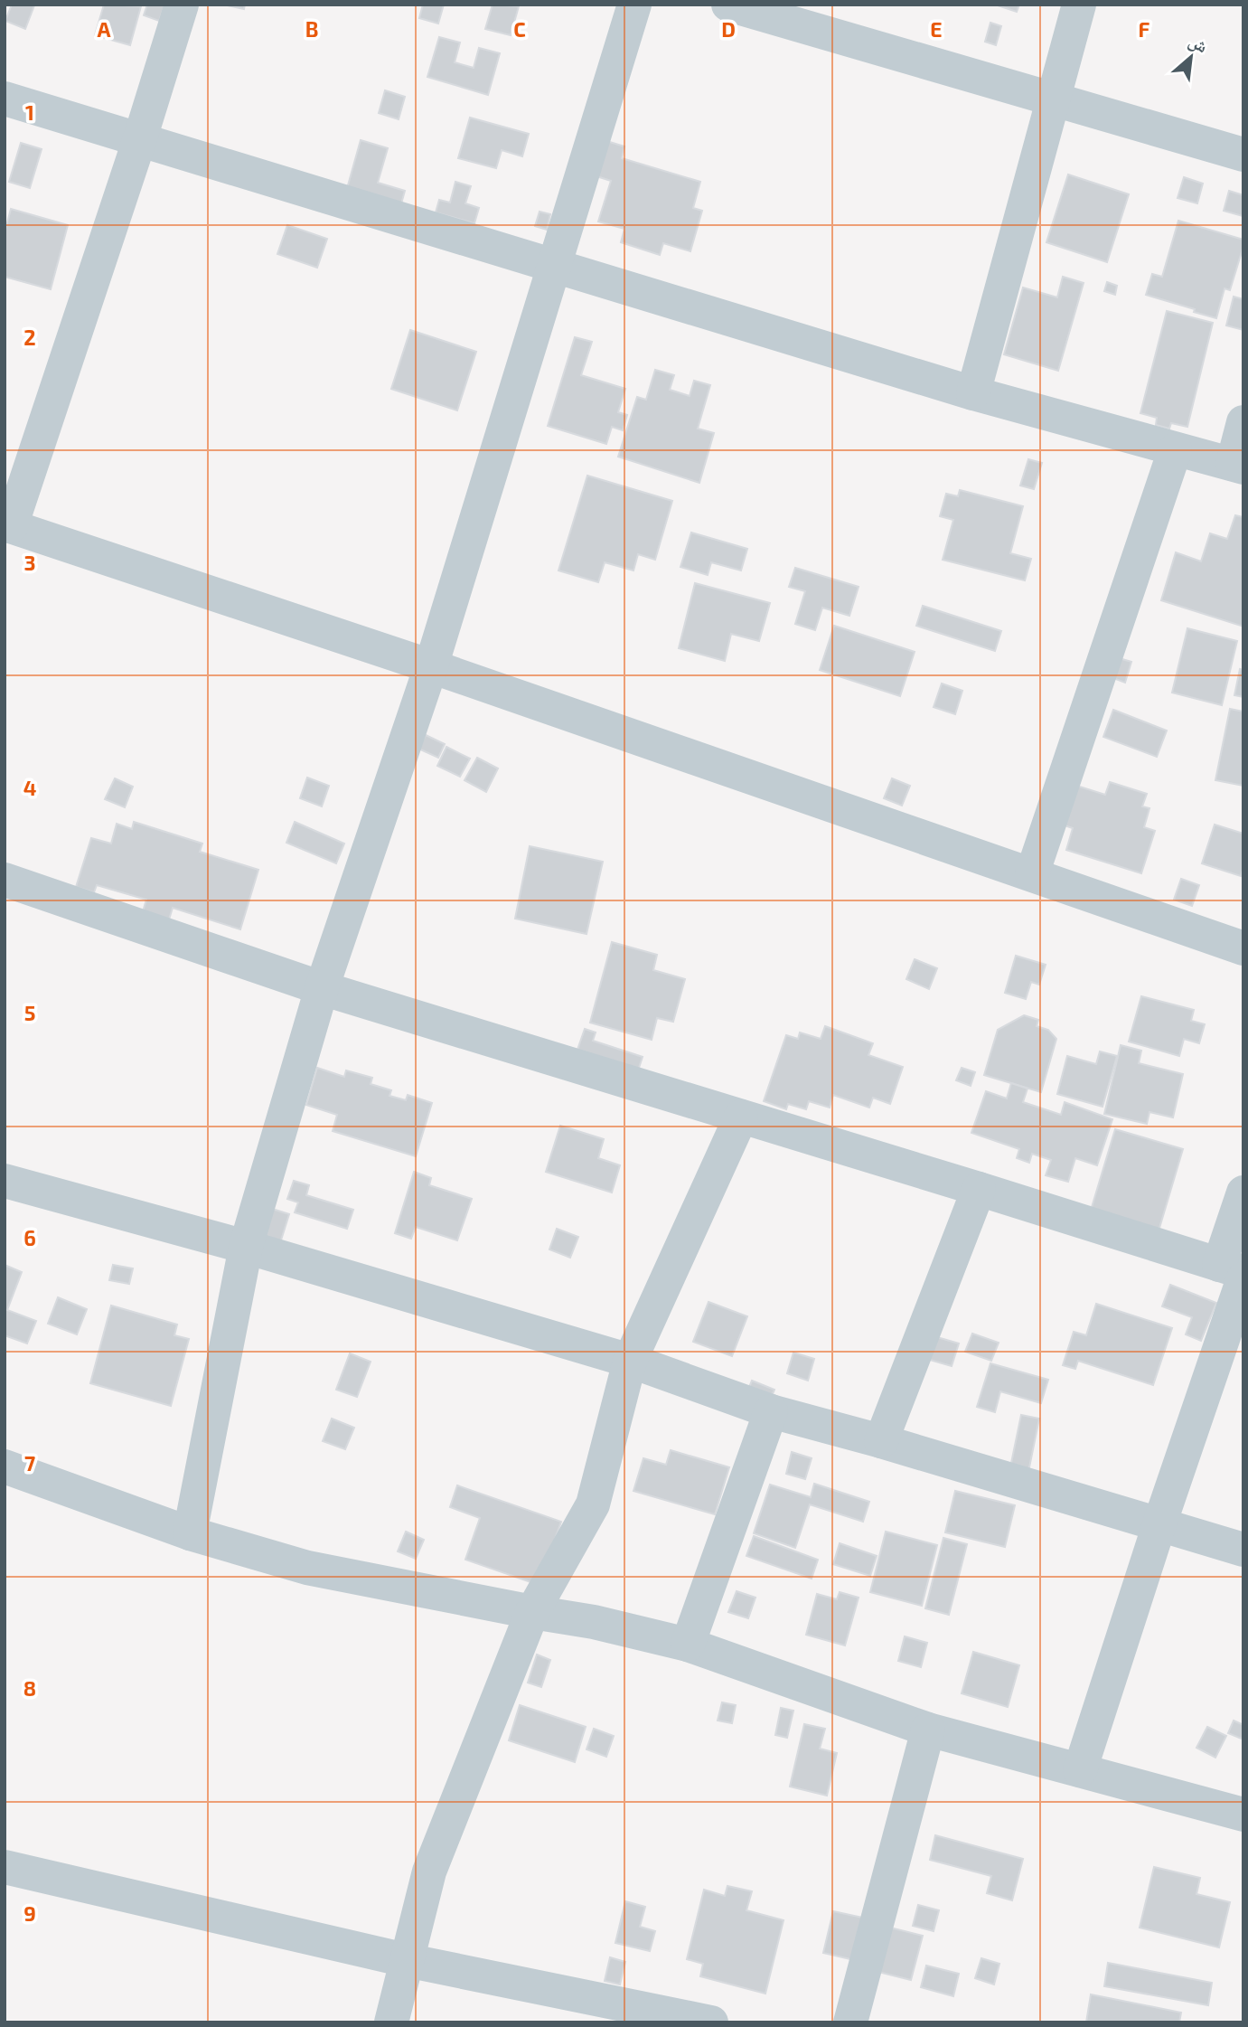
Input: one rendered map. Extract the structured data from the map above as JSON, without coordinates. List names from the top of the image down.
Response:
{
  "north": "top right",
  "grid": {
    "columns": [
      "A",
      "B",
      "C",
      "D",
      "E",
      "F"
    ],
    "rows": [
      "1",
      "2",
      "3",
      "4",
      "5",
      "6",
      "7",
      "8",
      "9"
    ]
  }
}
